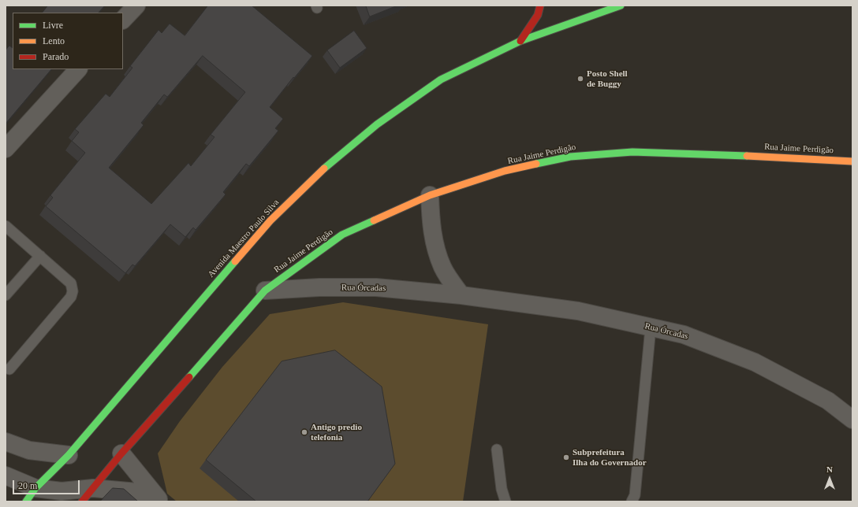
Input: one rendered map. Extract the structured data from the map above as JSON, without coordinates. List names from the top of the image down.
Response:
{
  "streets": {
    "main road": ["Rua Jaime Perdigão", "Avenida Maestro Paulo Silva"],
    "street": ["Rua Órcadas"]
  },
  "crossings": [
    ["Rua Jaime Perdigão", "Rua Órcadas"]
  ],
  "places": ["Posto Shell de Buggy", "Antigo predio telefonia", "Subprefeitura Ilha do Governador"],
  "legend": ["Livre", "Lento", "Parado"],
  "scale_bar": "20 m",
  "north": "top"
}
